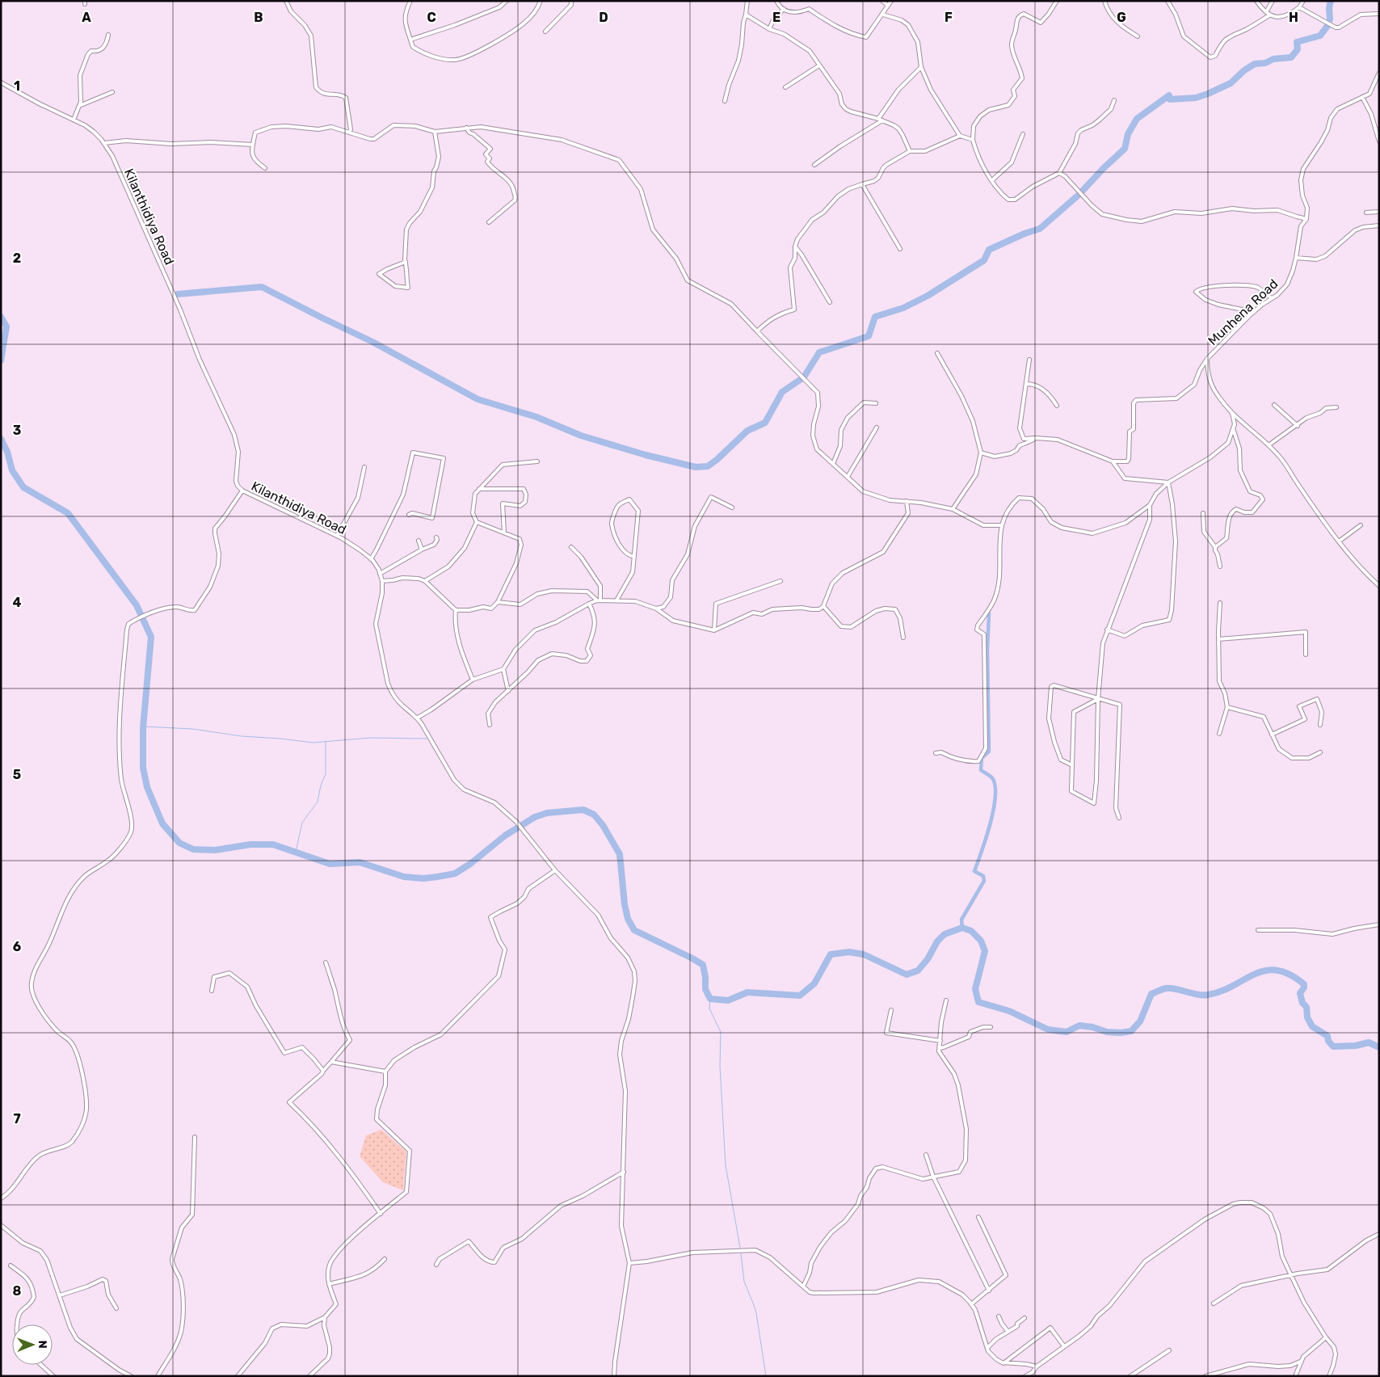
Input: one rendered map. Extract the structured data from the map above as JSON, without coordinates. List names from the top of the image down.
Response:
{
  "streets": {
    "street": ["Kilanthidiya Road", "Munhena Road"]
  },
  "north": "right",
  "grid": {
    "columns": [
      "A",
      "B",
      "C",
      "D",
      "E",
      "F",
      "G",
      "H"
    ],
    "rows": [
      "1",
      "2",
      "3",
      "4",
      "5",
      "6",
      "7",
      "8"
    ]
  }
}
